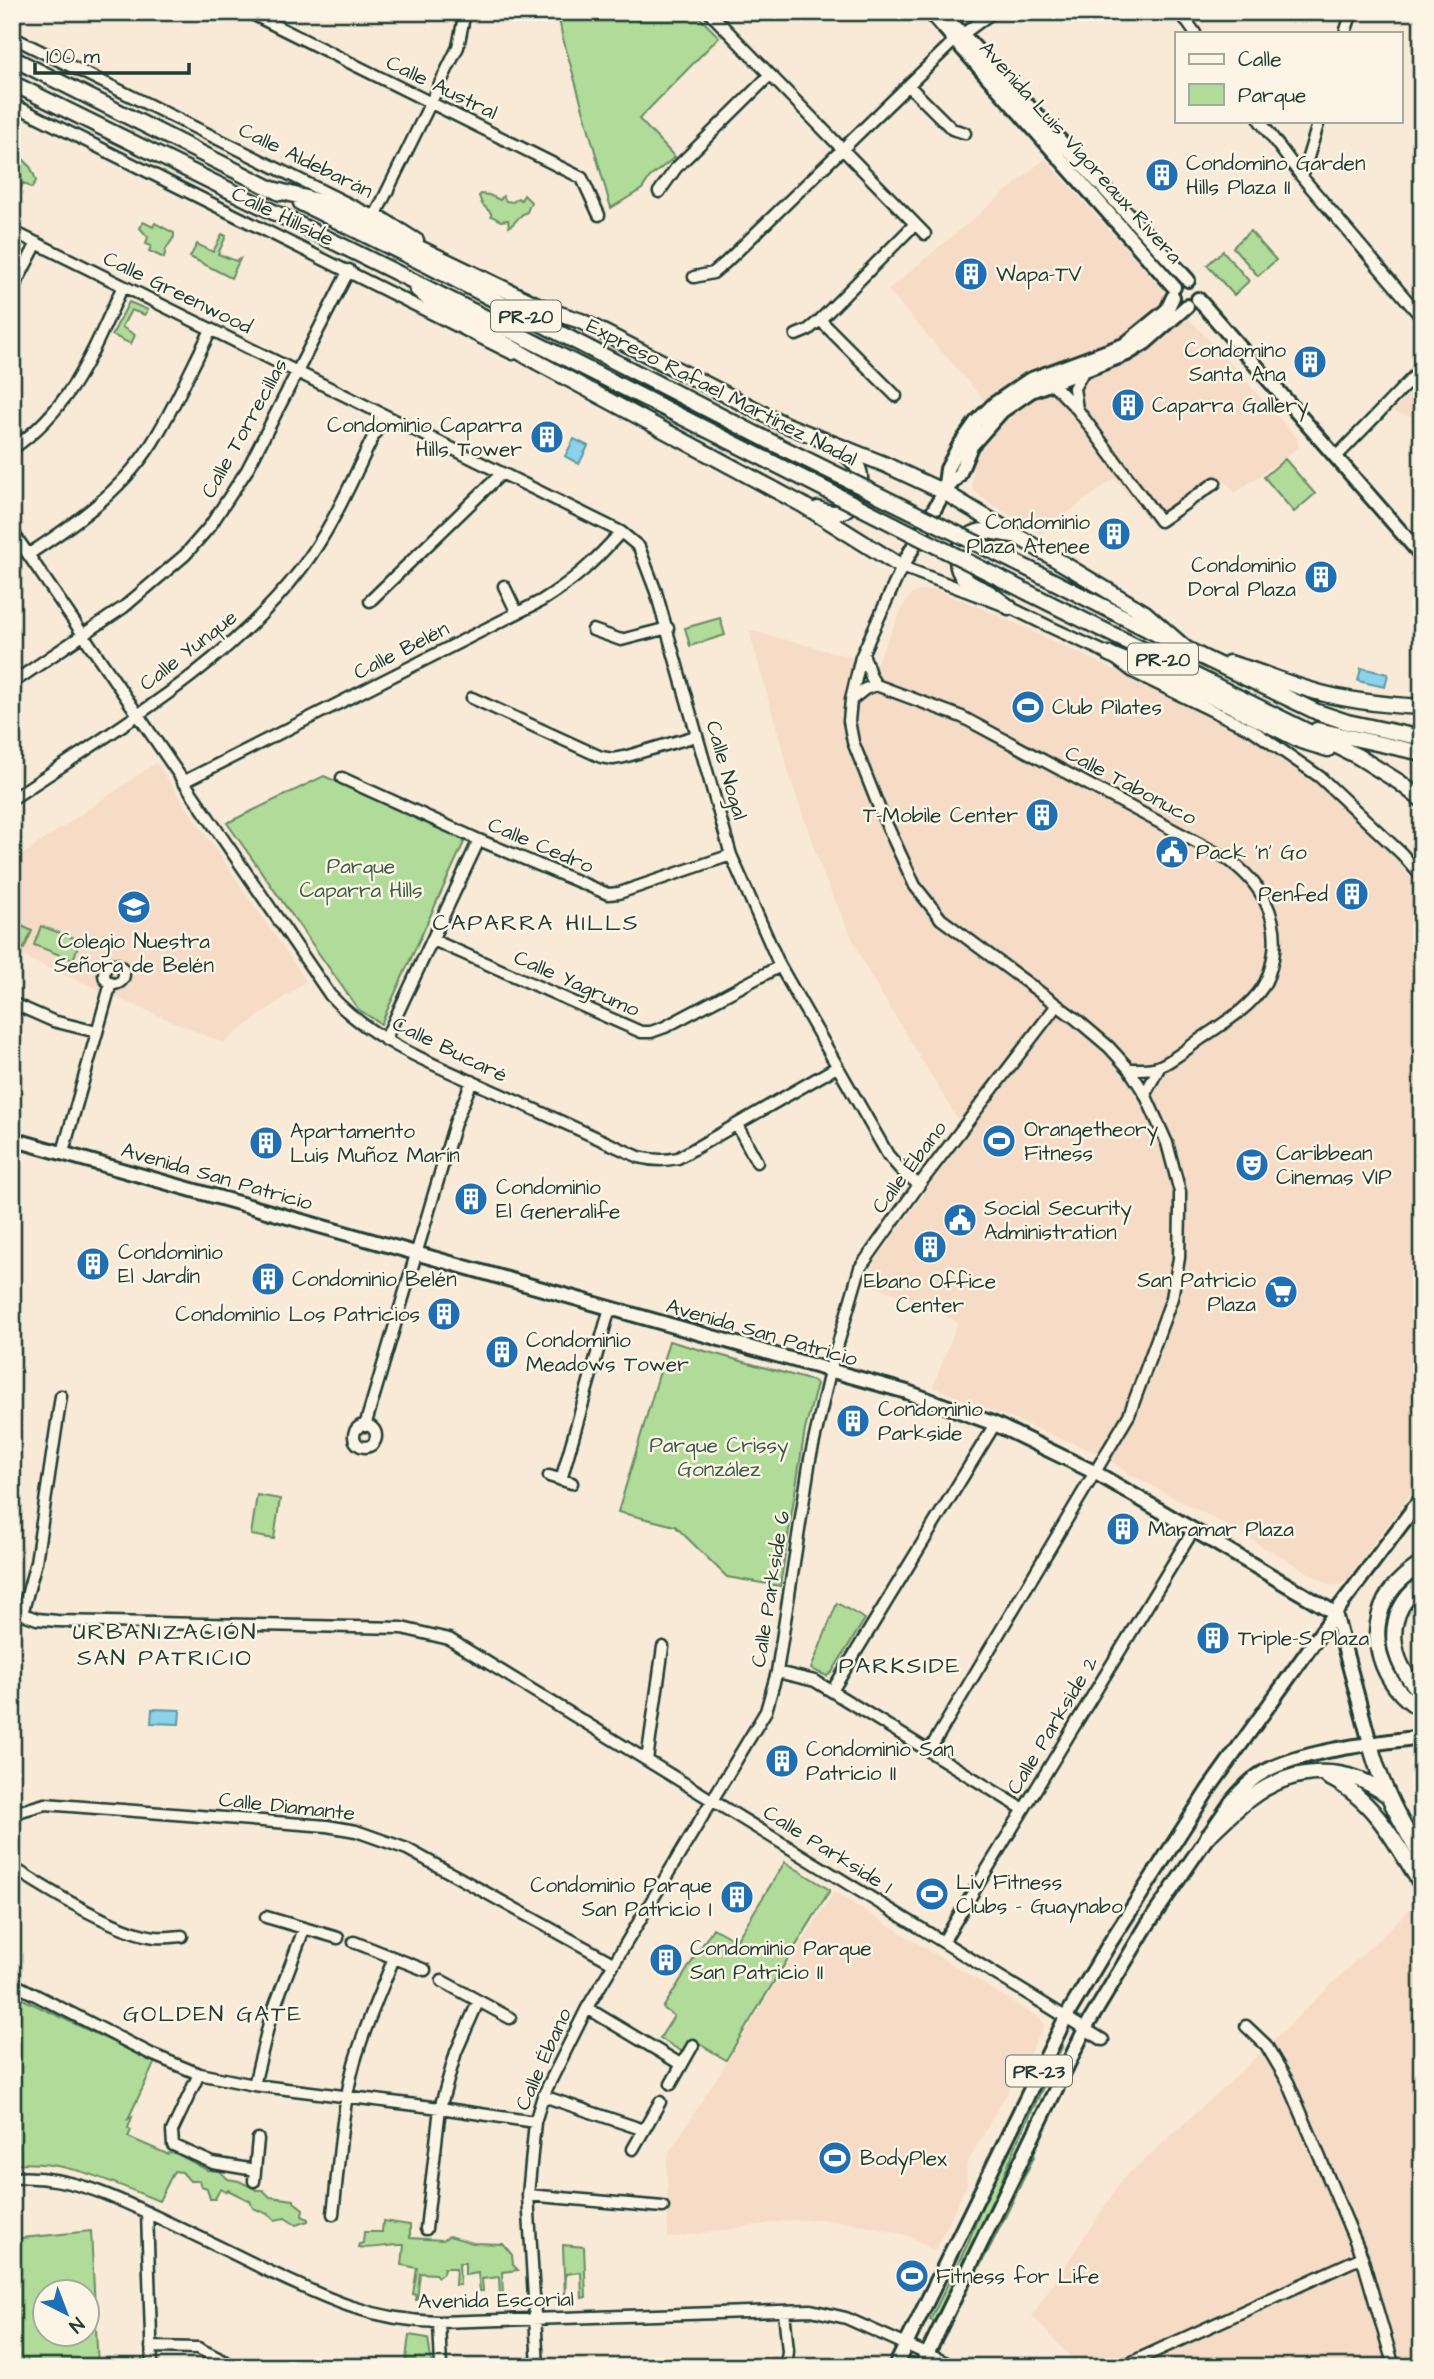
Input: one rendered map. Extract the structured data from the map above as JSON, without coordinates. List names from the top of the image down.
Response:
{
  "streets": {
    "highway": ["PR-20", "Expreso Rafael Martínez Nadal"],
    "main road": ["Avenida Luis Vigoreaux Rivera", "Avenida San Patricio", "PR-23"],
    "street": [
      "Calle Austral",
      "Calle Aldebarán",
      "Calle Hillside",
      "Calle Greenwood",
      "Calle Torrecillas",
      "Calle Yunque",
      "Calle Belén",
      "Calle Nogal",
      "Calle Tabonuco",
      "Calle Cedro",
      "Calle Yagrumo",
      "Calle Bucaré",
      "Calle Ébano",
      "Calle Parkside 6",
      "Calle Parkside 2",
      "Calle Diamante",
      "Calle Parkside 1",
      "Avenida Escorial"
    ]
  },
  "crossings": [
    ["Calle Hillside", "Calle Torrecillas"],
    ["Calle Greenwood", "Calle Torrecillas"],
    ["Calle Greenwood", "Calle Yunque"],
    ["Calle Greenwood", "Calle Nogal"],
    ["PR-20", "Expreso Rafael Martínez Nadal"],
    ["Calle Torrecillas", "Calle Bucaré"],
    ["Calle Yunque", "Calle Bucaré"],
    ["Calle Belén", "Calle Nogal"],
    ["Calle Belén", "Calle Bucaré"],
    ["Calle Nogal", "Calle Cedro"],
    ["Calle Nogal", "Calle Yagrumo"],
    ["Calle Nogal", "Calle Bucaré"],
    ["Calle Nogal", "Calle Ébano"],
    ["Calle Ébano", "Avenida San Patricio"],
    ["Calle Ébano", "Calle Parkside 6"],
    ["Calle Ébano", "Calle Diamante"],
    ["Calle Ébano", "Calle Parkside 1"],
    ["Calle Ébano", "Avenida Escorial"],
    ["Avenida San Patricio", "Calle Parkside 6"],
    ["Avenida San Patricio", "Calle Parkside 2"],
    ["Avenida San Patricio", "PR-23"],
    ["Calle Parkside 6", "Calle Parkside 1"],
    ["Calle Parkside 2", "Calle Parkside 1"],
    ["Calle Parkside 1", "PR-23"],
    ["PR-23", "Avenida Escorial"]
  ],
  "districts": [
    "CAPARRA HILLS",
    "URBANIZACIÓN SAN PATRICIO",
    "PARKSIDE",
    "GOLDEN GATE"
  ],
  "parks": ["Parque Caparra Hills", "Parque Crissy González"],
  "places": {
    "building": [
      "Condomino Garden Hills Plaza II",
      "Wapa-TV",
      "Condomino Santa Ana",
      "Caparra Gallery",
      "Condominio Caparra Hills Tower",
      "Condominio Plaza Atenee",
      "Condominio Doral Plaza",
      "T-Mobile Center",
      "Penfed",
      "Apartamento Luis Muñoz Marín",
      "Condominio El Generalife",
      "Ebano Office Center",
      "Condominio El Jardín",
      "Condominio Belén",
      "Condominio Los Patricios",
      "Condominio Meadows Tower",
      "Condominio Parkside",
      "Maramar Plaza",
      "Triple-S Plaza",
      "Condominio San Patricio II",
      "Condominio Parque San Patricio I",
      "Condominio Parque San Patricio II"
    ],
    "sports": [
      "Club Pilates",
      "Orangetheory Fitness",
      "Liv Fitness Clubs - Guaynabo",
      "BodyPlex",
      "Fitness for Life"
    ],
    "public building": ["Pack 'n' Go", "Social Security Administration"],
    "school or university": ["Colegio Nuestra Señora de Belén"],
    "theatre": ["Caribbean Cinemas VIP"],
    "supermarket": ["San Patricio Plaza"]
  },
  "legend": ["Calle", "Parque"],
  "scale_bar": "100 m",
  "north": "bottom right"
}
